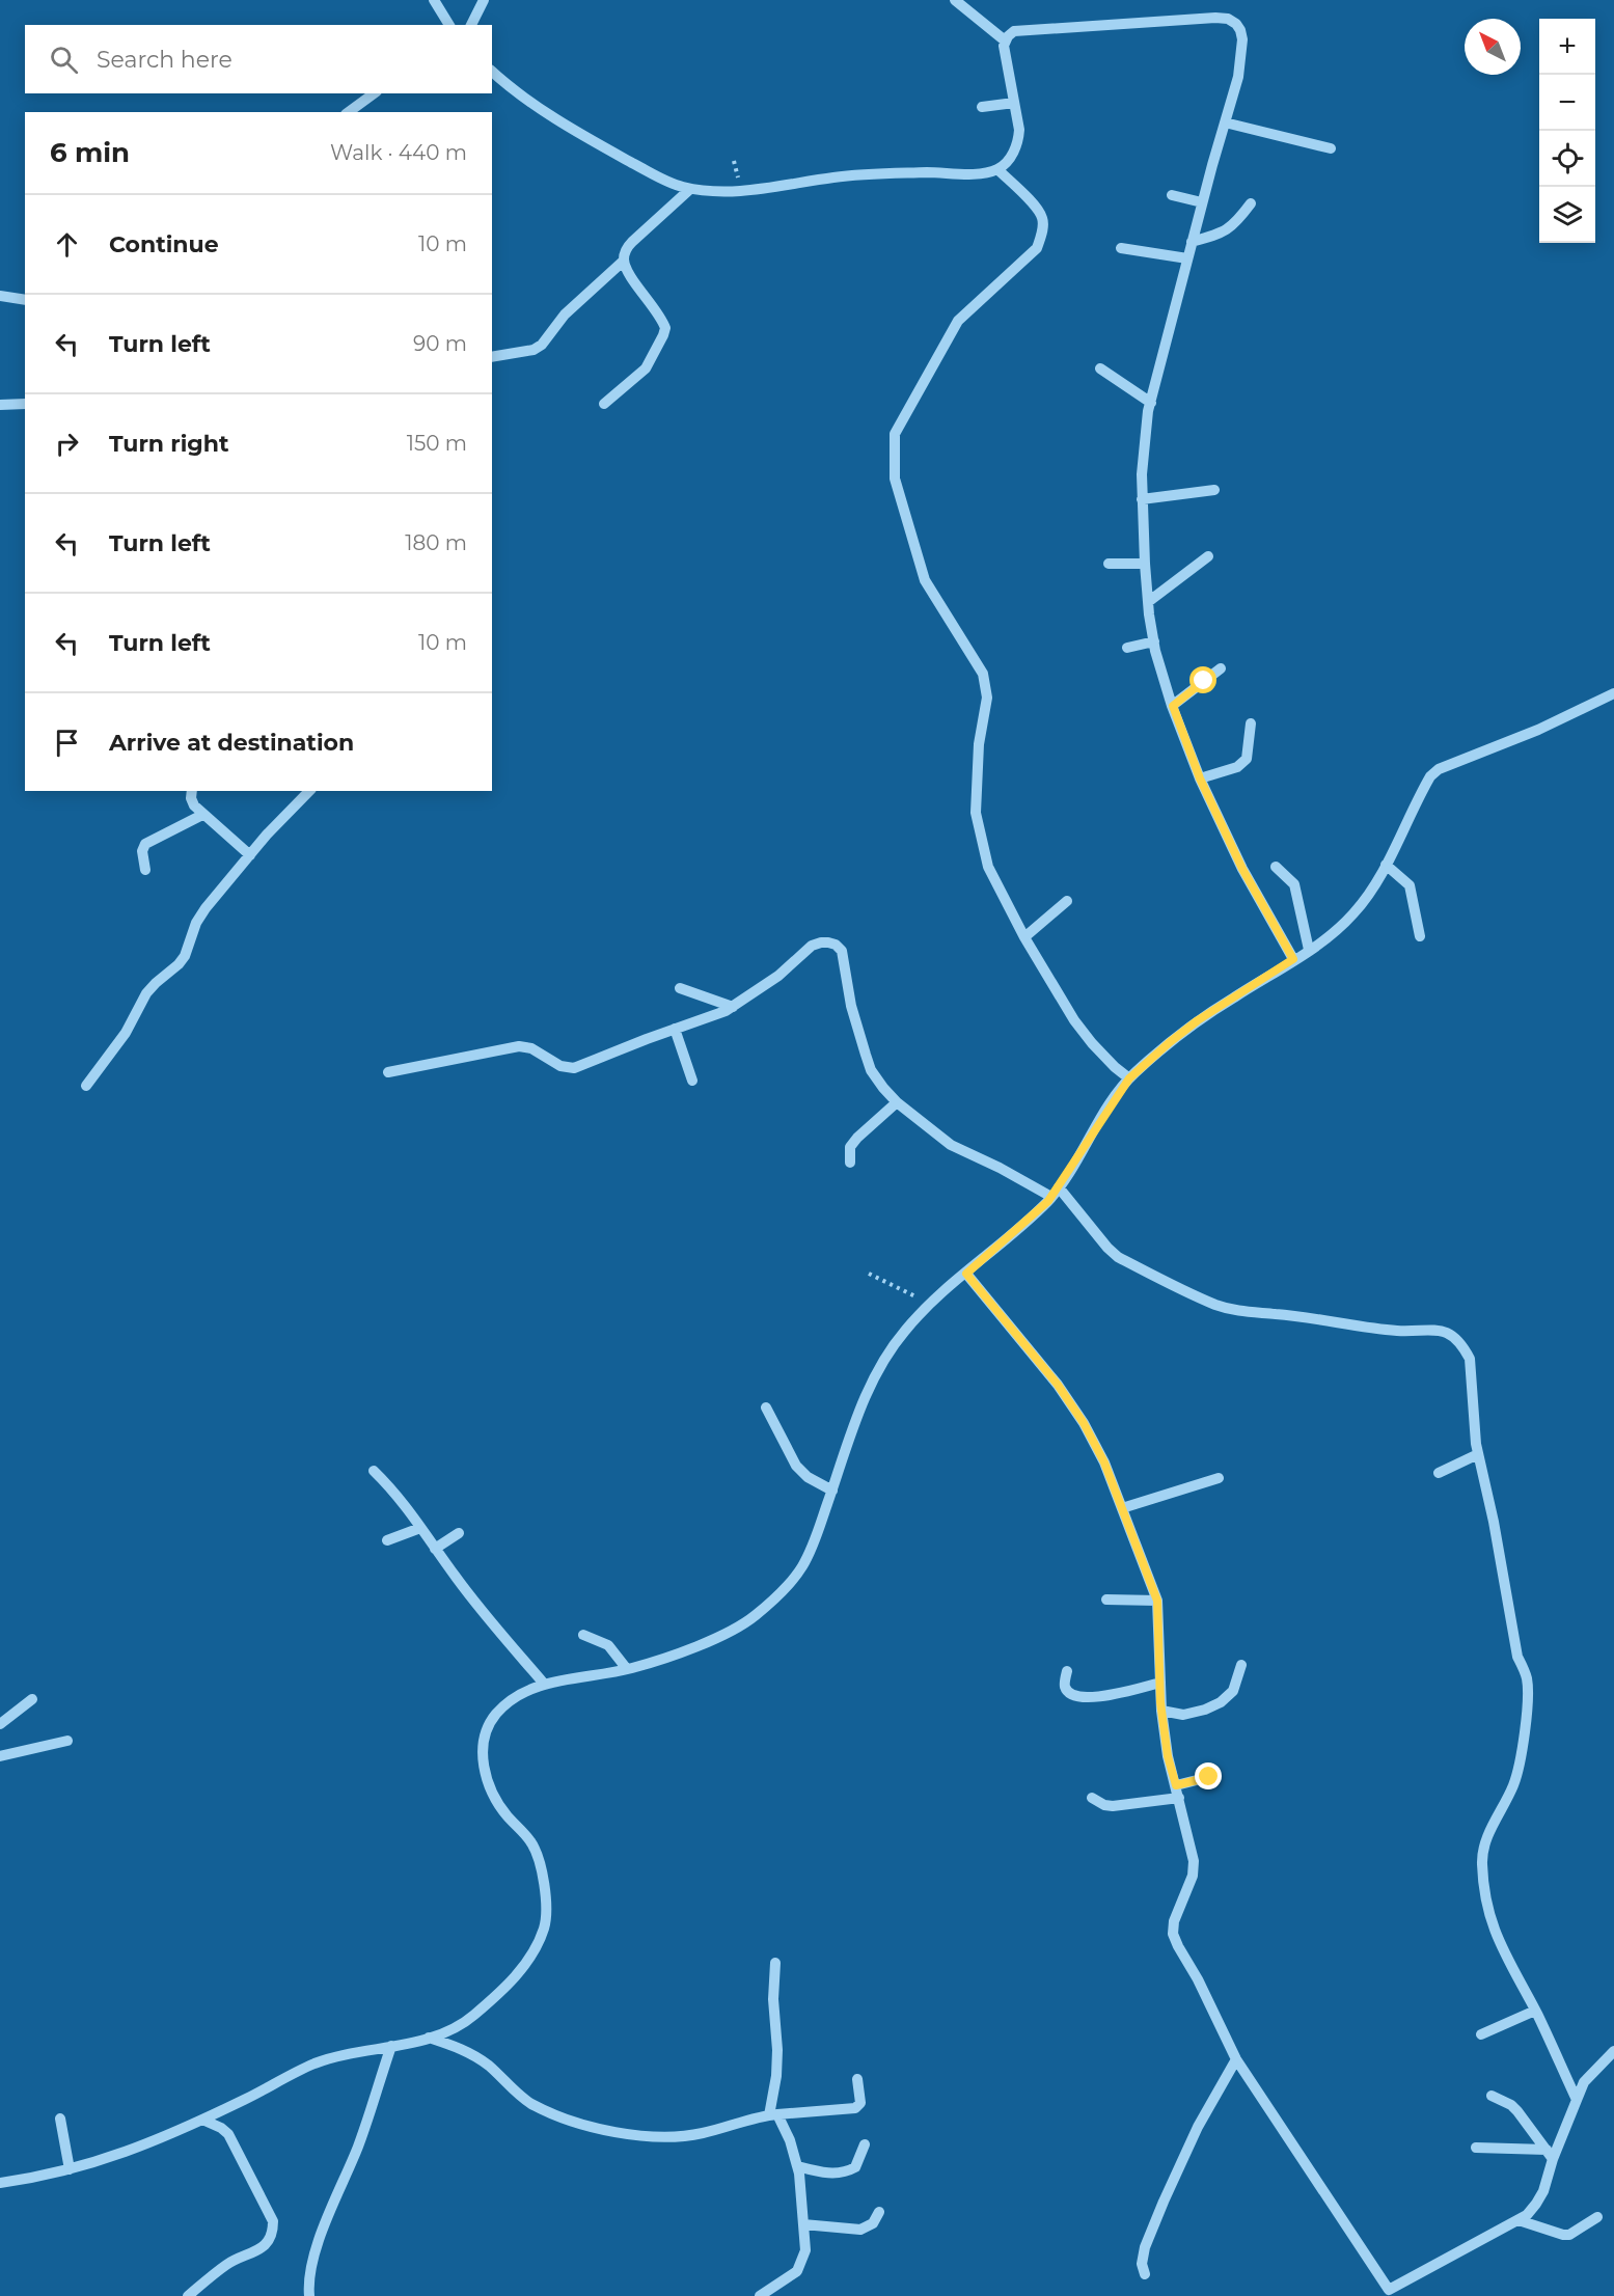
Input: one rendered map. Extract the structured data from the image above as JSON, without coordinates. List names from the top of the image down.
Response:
{
  "north": "top left",
  "page": {
    "map_buttons": ["+", "−"],
    "search": "Search here",
    "heading": ["6 min", "Walk · 440 m"],
    "list": [
      ["Continue", "10 m"],
      ["Turn left", "90 m"],
      ["Turn right", "150 m"],
      ["Turn left", "180 m"],
      ["Turn left", "10 m"],
      "Arrive at destination"
    ]
  }
}
